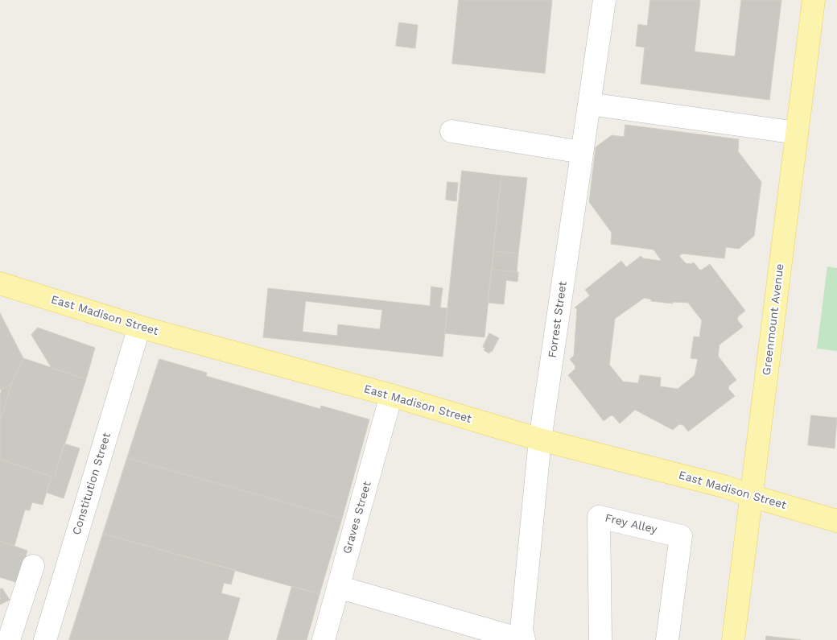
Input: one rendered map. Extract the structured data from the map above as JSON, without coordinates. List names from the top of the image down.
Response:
{
  "streets": {
    "main road": ["East Madison Street", "Greenmount Avenue"],
    "street": [
      "Forrest Street",
      "Constitution Street",
      "Graves Street",
      "Frey Alley"
    ]
  },
  "crossings": [
    ["East Madison Street", "Forrest Street"],
    ["East Madison Street", "Greenmount Avenue"],
    ["East Madison Street", "Constitution Street"],
    ["East Madison Street", "Graves Street"]
  ]
}
